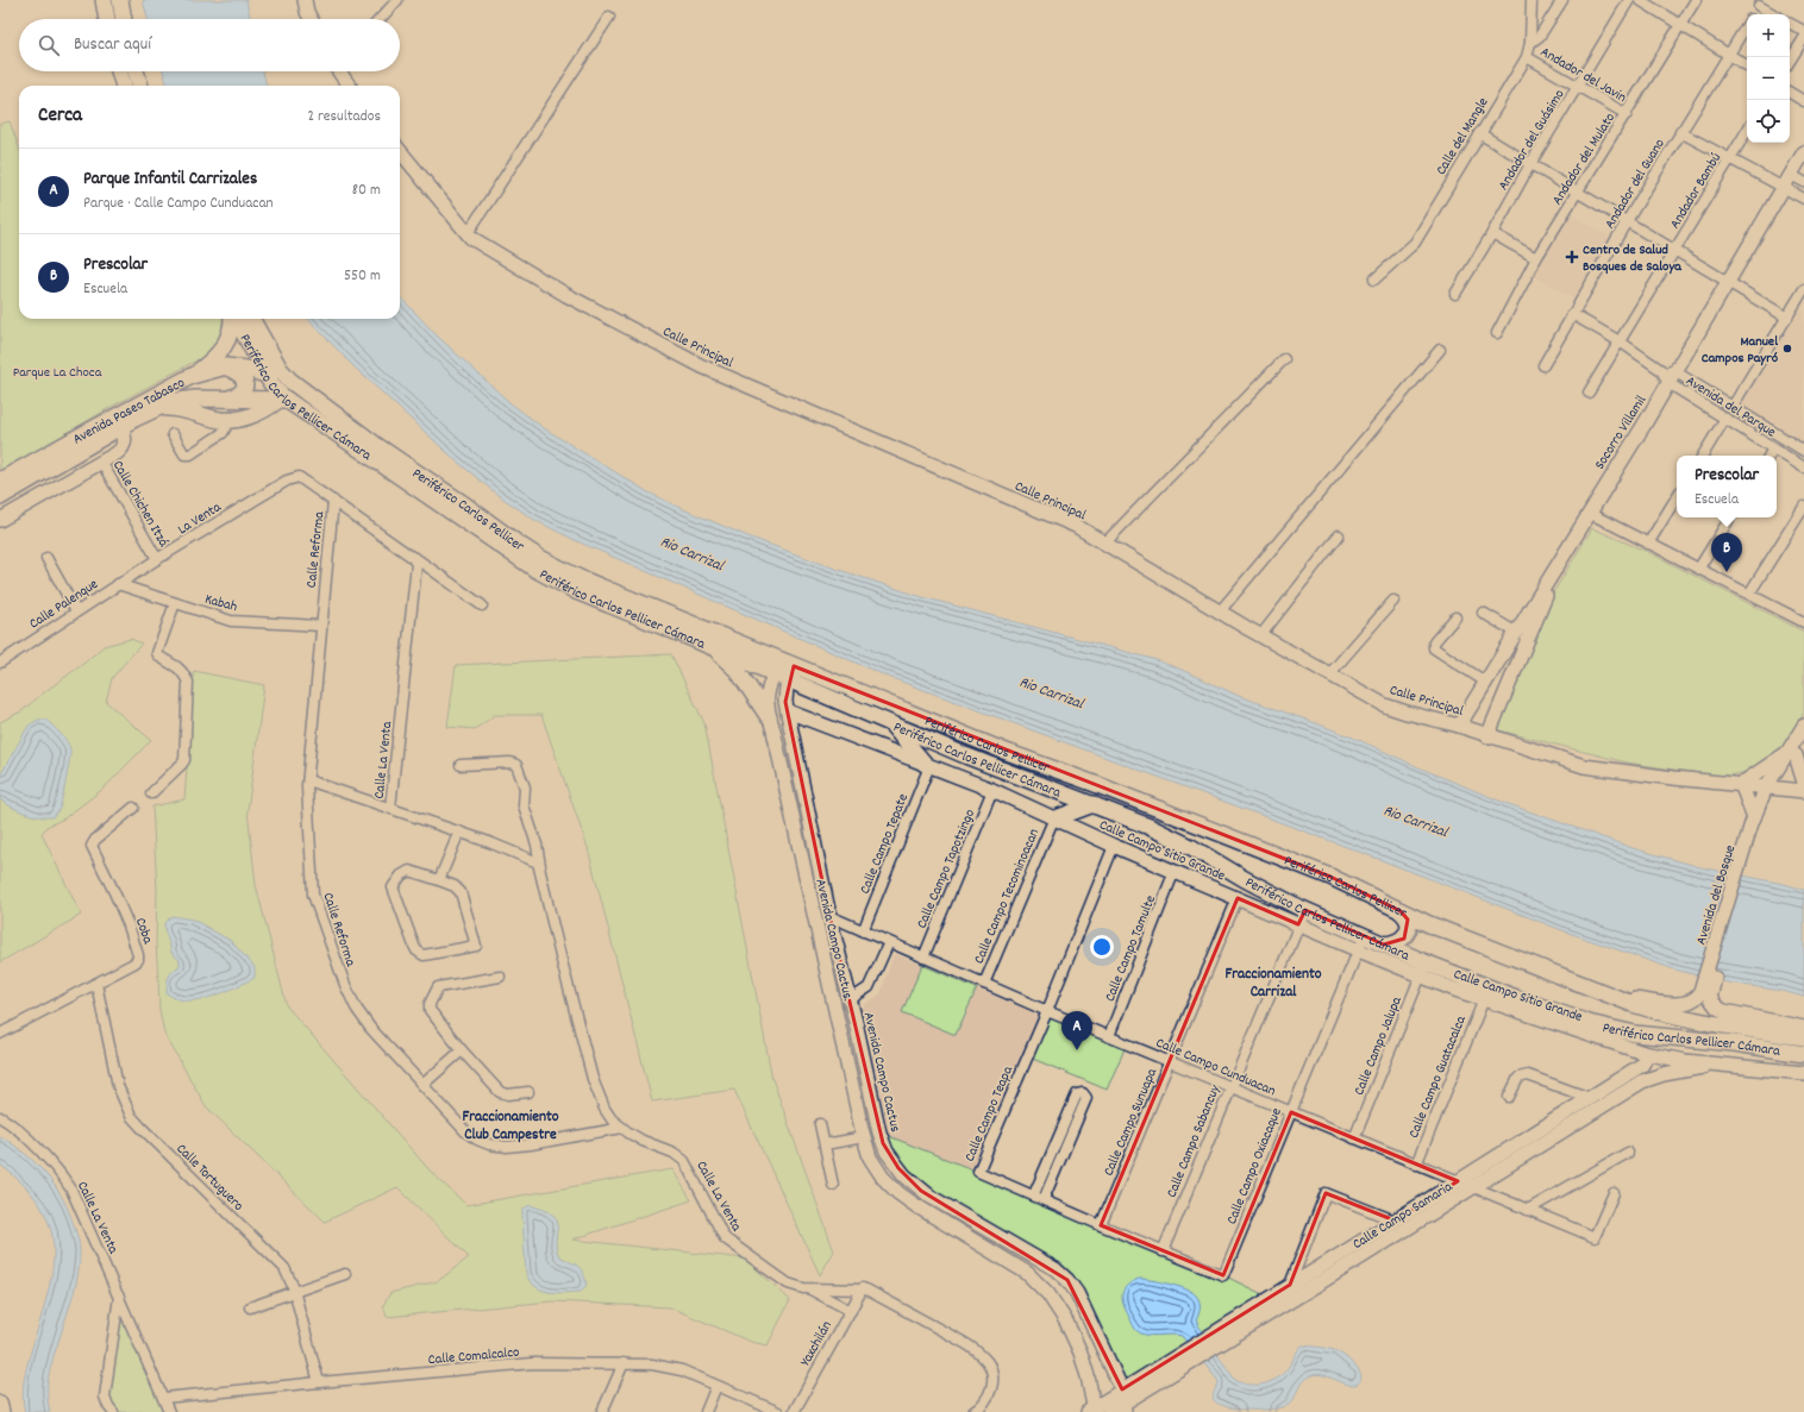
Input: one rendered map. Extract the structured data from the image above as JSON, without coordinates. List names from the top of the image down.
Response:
{
  "streets": {
    "main road": ["Periférico Carlos Pellicer Cámara", "Avenida Paseo Tabasco", "Periférico Carlos Pellicer"],
    "street": [
      "Andador del Javin",
      "Calle del Mangle",
      "Andador del Guásimo",
      "Andador del Mulato",
      "Andador del Guano",
      "Andador Bambú",
      "Calle Principal",
      "Avenida del Parque",
      "Socorro Villamil",
      "Calle Chichen Itzá",
      "La Venta",
      "Calle Reforma",
      "Kabah",
      "Calle Palenque",
      "Calle La Venta",
      "Calle Campo Tepate",
      "Calle Campo Sitio Grande",
      "Calle Campo Tapotzingo",
      "Avenida del Bosque",
      "Calle Campo Tecominoacan",
      "Coba",
      "Avenida Campo Cactus.",
      "Calle Campo Tamulte",
      "Calle Campo Jalupa",
      "Calle Campo Cunduacan",
      "Avenida Campo Cactus",
      "Calle Campo Guatacalca",
      "Calle Campo Teapa",
      "Calle Campo Sunuapa",
      "Calle Campo Sabancuy",
      "Calle Campo Oxiacaque",
      "Calle Tortuguero",
      "Calle Campo Samaria",
      "Yaxchilán",
      "Calle Comalcalco"
    ]
  },
  "crossings": [
    ["Andador del Javin", "Calle del Mangle"],
    ["Andador del Javin", "Andador del Guásimo"],
    ["Andador del Javin", "Andador del Mulato"],
    ["Calle Principal", "Socorro Villamil"],
    ["Calle Principal", "Avenida del Bosque"],
    ["Periférico Carlos Pellicer Cámara", "Avenida Paseo Tabasco"],
    ["Periférico Carlos Pellicer Cámara", "Periférico Carlos Pellicer"],
    ["Periférico Carlos Pellicer Cámara", "Calle Campo Sitio Grande"],
    ["Periférico Carlos Pellicer Cámara", "Avenida Campo Cactus."],
    ["Periférico Carlos Pellicer Cámara", "Calle Campo Jalupa"],
    ["Periférico Carlos Pellicer Cámara", "Avenida Campo Cactus"],
    ["Periférico Carlos Pellicer Cámara", "Calle Campo Sabancuy"],
    ["Periférico Carlos Pellicer Cámara", "Calle Campo Oxiacaque"],
    ["Avenida del Parque", "Socorro Villamil"],
    ["Avenida Paseo Tabasco", "Calle Chichen Itzá"],
    ["Avenida Paseo Tabasco", "Periférico Carlos Pellicer"],
    ["Calle Chichen Itzá", "La Venta"],
    ["Periférico Carlos Pellicer", "Avenida Campo Cactus."],
    ["Periférico Carlos Pellicer", "Avenida Campo Cactus"],
    ["La Venta", "Calle Reforma"],
    ["La Venta", "Kabah"],
    ["La Venta", "Calle Palenque"],
    ["Calle Reforma", "Kabah"],
    ["Calle Reforma", "Calle La Venta"],
    ["Kabah", "Calle Palenque"],
    ["Calle La Venta", "Yaxchilán"],
    ["Calle La Venta", "Calle Comalcalco"],
    ["Calle Campo Tepate", "Calle Campo Sitio Grande"],
    ["Calle Campo Tepate", "Calle Campo Cunduacan"],
    ["Calle Campo Sitio Grande", "Calle Campo Tapotzingo"],
    ["Calle Campo Sitio Grande", "Calle Campo Tecominoacan"],
    ["Calle Campo Sitio Grande", "Calle Campo Tamulte"],
    ["Calle Campo Sitio Grande", "Calle Campo Jalupa"],
    ["Calle Campo Sitio Grande", "Avenida Campo Cactus"],
    ["Calle Campo Sitio Grande", "Calle Campo Guatacalca"],
    ["Calle Campo Sitio Grande", "Calle Campo Teapa"],
    ["Calle Campo Sitio Grande", "Calle Campo Sunuapa"],
    ["Calle Campo Sitio Grande", "Calle Campo Sabancuy"],
    ["Calle Campo Sitio Grande", "Calle Campo Oxiacaque"],
    ["Calle Campo Sitio Grande", "Calle Campo Samaria"],
    ["Calle Campo Tapotzingo", "Calle Campo Cunduacan"],
    ["Calle Campo Tecominoacan", "Calle Campo Cunduacan"],
    ["Coba", "Calle Tortuguero"],
    ["Avenida Campo Cactus.", "Calle Campo Samaria"],
    ["Calle Campo Tamulte", "Calle Campo Cunduacan"],
    ["Calle Campo Jalupa", "Calle Campo Cunduacan"],
    ["Calle Campo Cunduacan", "Avenida Campo Cactus"],
    ["Calle Campo Cunduacan", "Calle Campo Guatacalca"],
    ["Calle Campo Cunduacan", "Calle Campo Teapa"],
    ["Calle Campo Cunduacan", "Calle Campo Sunuapa"],
    ["Calle Campo Cunduacan", "Calle Campo Sabancuy"],
    ["Calle Campo Cunduacan", "Calle Campo Oxiacaque"],
    ["Calle Campo Cunduacan", "Calle Campo Samaria"],
    ["Avenida Campo Cactus", "Calle Campo Samaria"],
    ["Calle Campo Teapa", "Calle Campo Sunuapa"],
    ["Calle Campo Teapa", "Calle Campo Sabancuy"],
    ["Calle Campo Teapa", "Calle Campo Oxiacaque"],
    ["Calle Tortuguero", "Calle Comalcalco"]
  ],
  "districts": ["Fraccionamiento Carrizal", "Fraccionamiento Club Campestre"],
  "water": ["Rio Carrizal"],
  "parks": ["Parque La Choca"],
  "places": {
    "health": ["Centro de Salud Bosques de Saloya"],
    "other": ["Manuel Campos Payró"]
  },
  "page": {
    "map_buttons": ["+", "−"],
    "search": "Buscar aquí",
    "heading": ["Cerca", "2 resultados"],
    "list": [
      {
        "mark": "A",
        "name": "Parque Infantil Carrizales",
        "note": "Parque · Calle Campo Cunduacan",
        "value": "80 m"
      },
      {
        "mark": "B",
        "name": "Prescolar",
        "note": "Escuela",
        "value": "550 m"
      }
    ],
    "popup": ["Prescolar", "Escuela"],
    "pins": ["B", "A"]
  }
}
